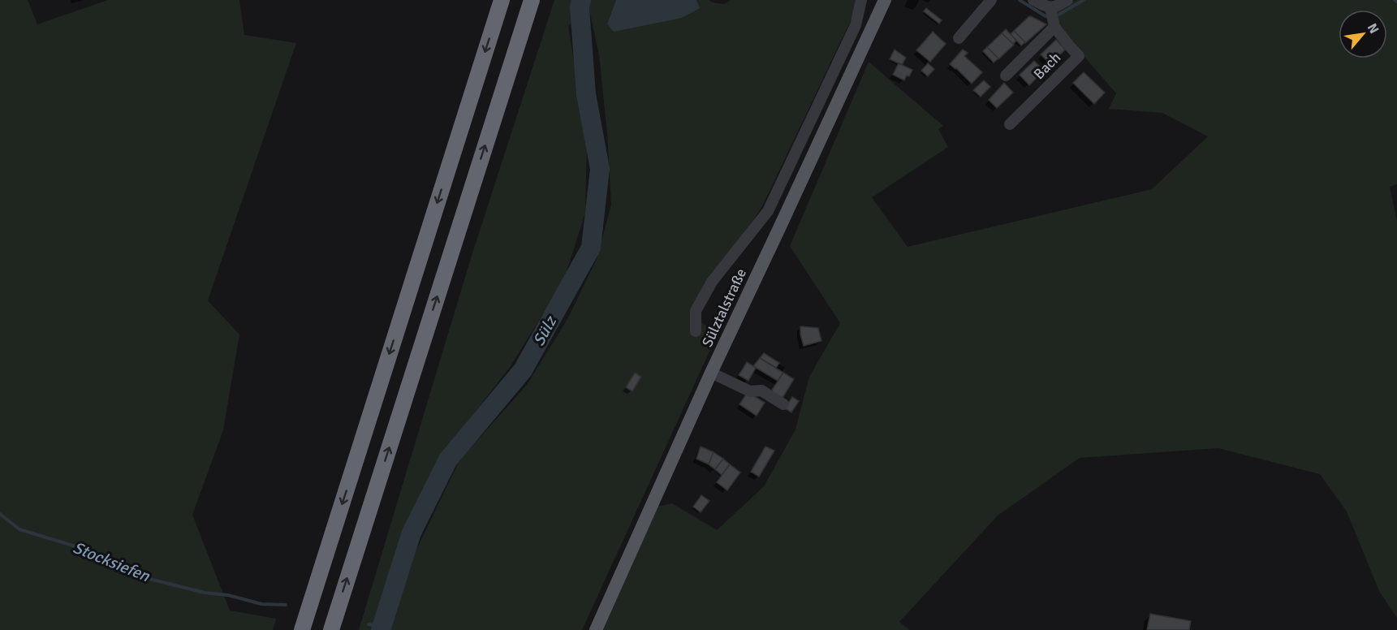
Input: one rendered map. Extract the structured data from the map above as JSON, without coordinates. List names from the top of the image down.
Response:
{
  "streets": {
    "main road": ["Sülztalstraße"],
    "street": ["Bach"]
  },
  "water": ["Sülz", "Stocksiefen"],
  "north": "top right"
}
